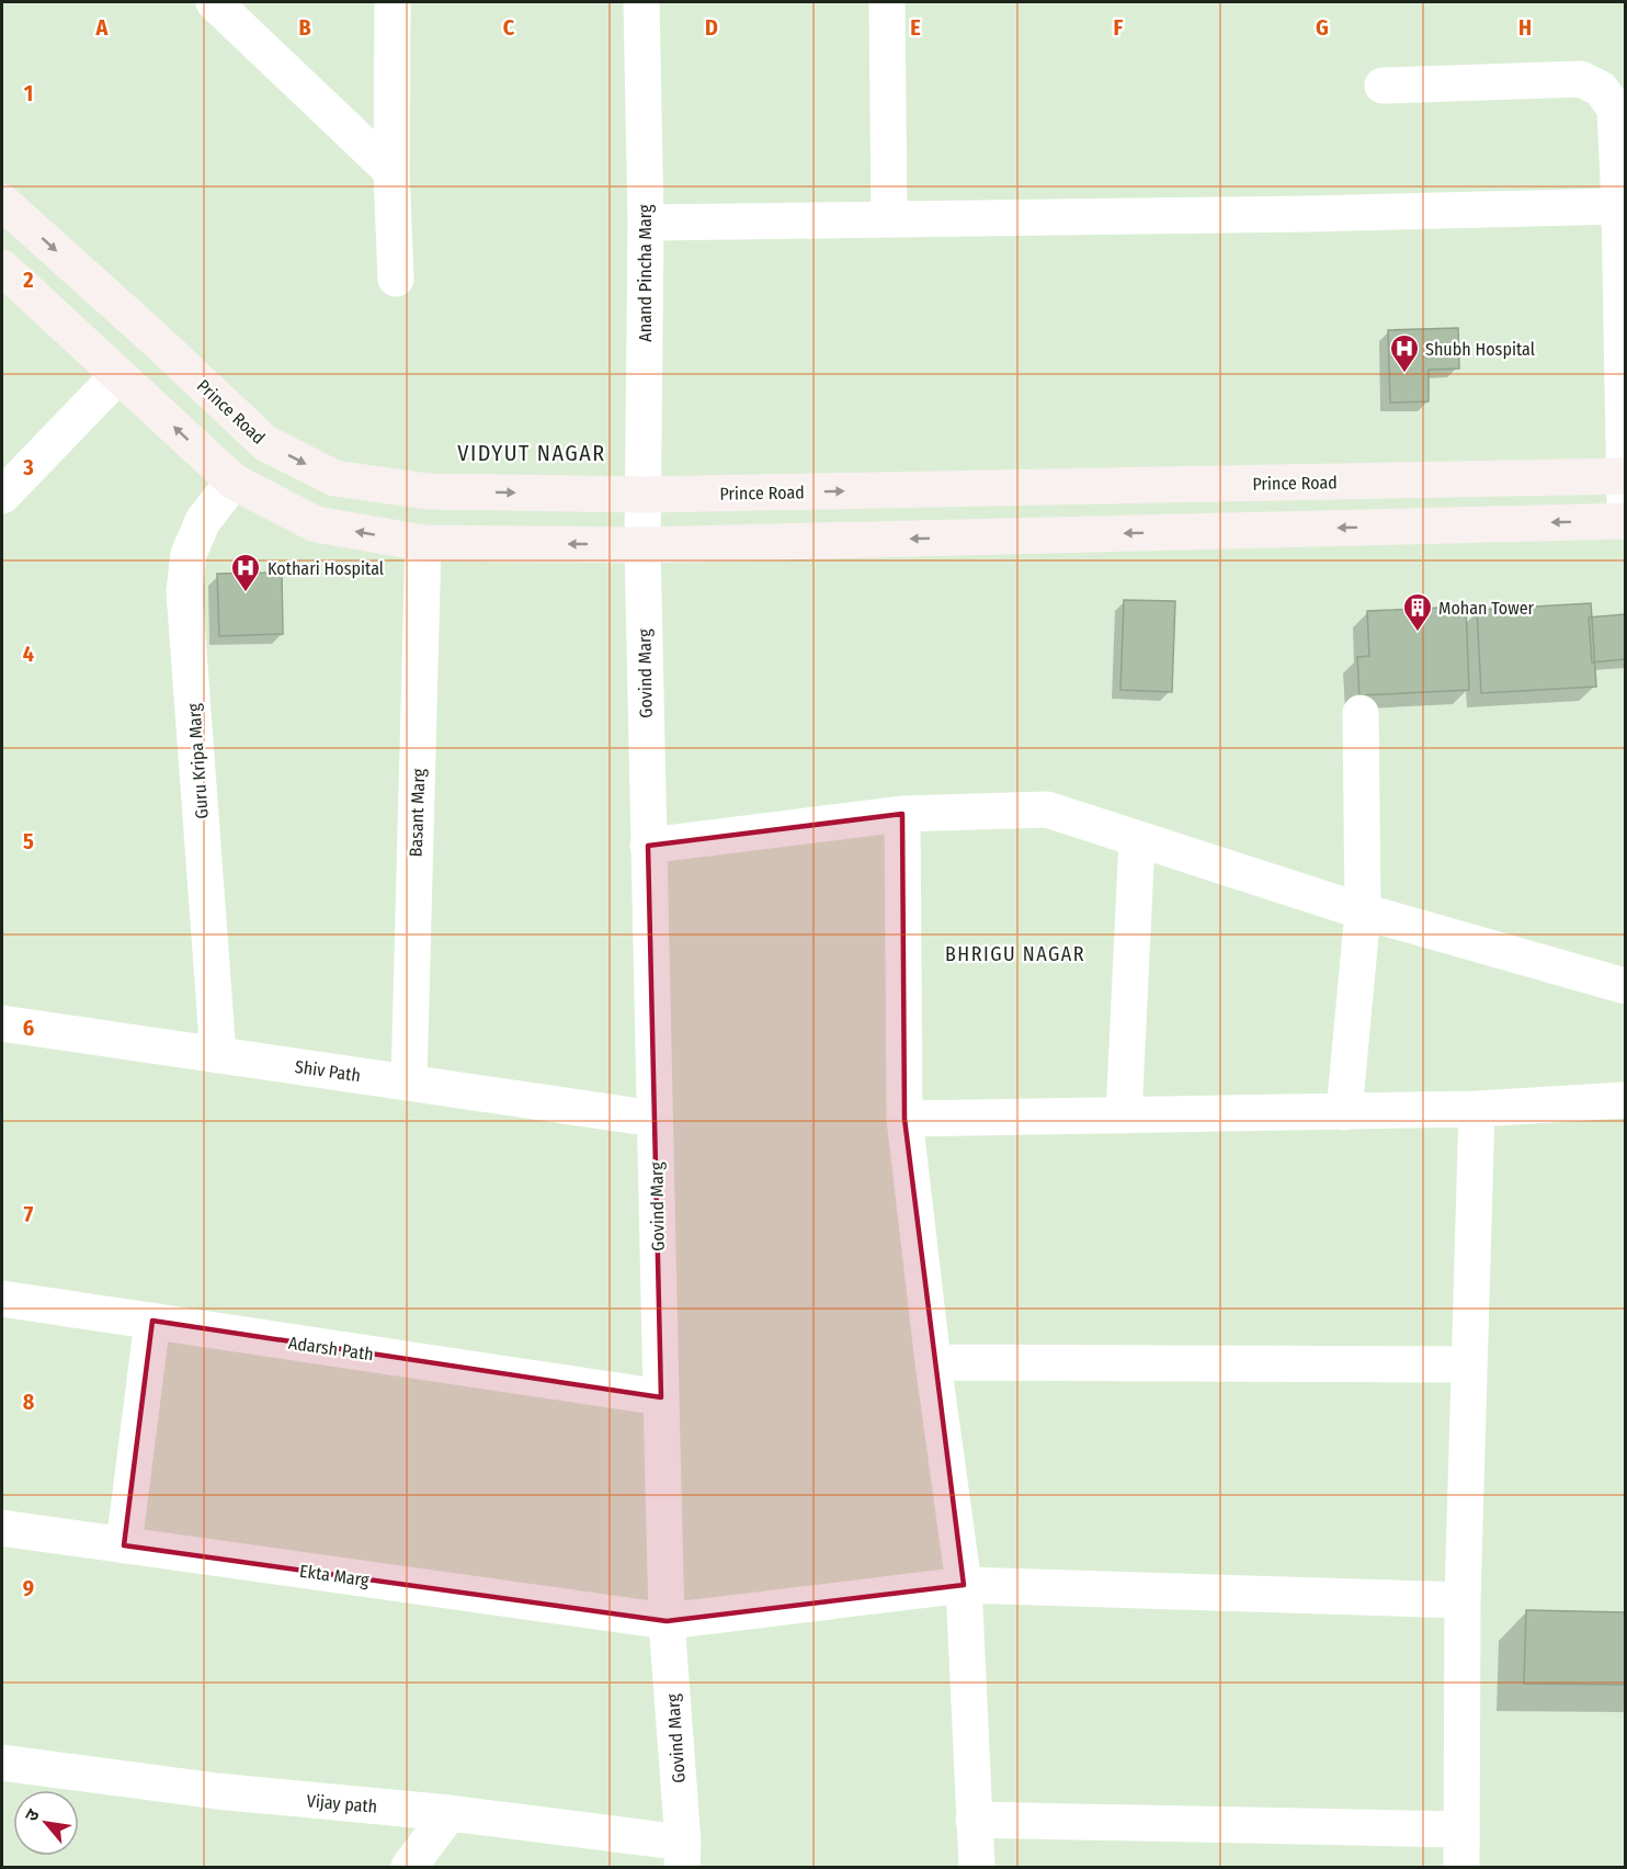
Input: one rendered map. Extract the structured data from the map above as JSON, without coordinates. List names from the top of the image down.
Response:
{
  "streets": {
    "street": [
      "Anand Pincha Marg",
      "Prince Road",
      "Govind Marg",
      "Guru Kripa Marg",
      "Basant Marg",
      "Shiv Path",
      "Adarsh Path",
      "Ekta Marg",
      "Vijay path"
    ]
  },
  "crossings": [
    ["Anand Pincha Marg", "Prince Road"],
    ["Anand Pincha Marg", "Govind Marg"],
    ["Govind Marg", "Shiv Path"],
    ["Govind Marg", "Adarsh Path"],
    ["Govind Marg", "Ekta Marg"],
    ["Govind Marg", "Vijay path"],
    ["Guru Kripa Marg", "Shiv Path"],
    ["Basant Marg", "Shiv Path"]
  ],
  "districts": ["VIDYUT NAGAR", "BHRIGU NAGAR"],
  "places": {
    "hospital": ["Shubh Hospital", "Kothari Hospital"],
    "building": ["Mohan Tower"]
  },
  "north": "top left",
  "grid": {
    "columns": [
      "A",
      "B",
      "C",
      "D",
      "E",
      "F",
      "G",
      "H"
    ],
    "rows": [
      "1",
      "2",
      "3",
      "4",
      "5",
      "6",
      "7",
      "8",
      "9"
    ]
  }
}
